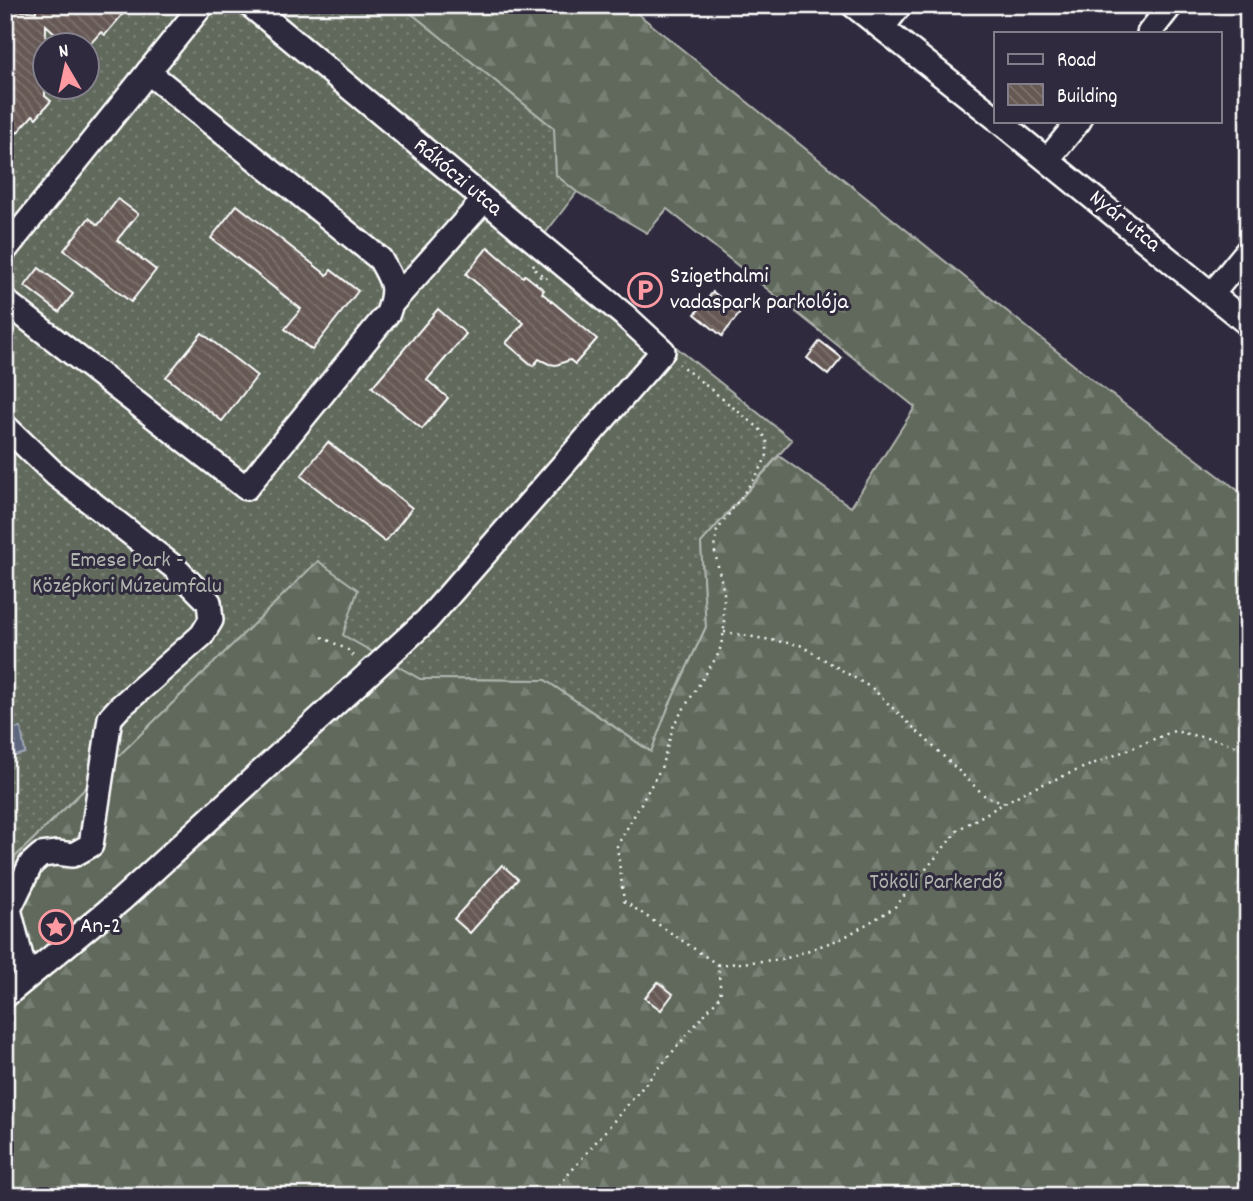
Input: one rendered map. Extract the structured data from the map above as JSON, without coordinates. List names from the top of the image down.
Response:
{
  "streets": {
    "street": ["Rákóczi utca", "Nyár utca"]
  },
  "parks": ["Emese Park - Középkori Múzeumfalu", "Tököli Parkerdő"],
  "places": {
    "parking": ["Szigethalmi vadaspark parkolója"],
    "place": ["An-2"]
  },
  "legend": ["Road", "Building"],
  "north": "top"
}
